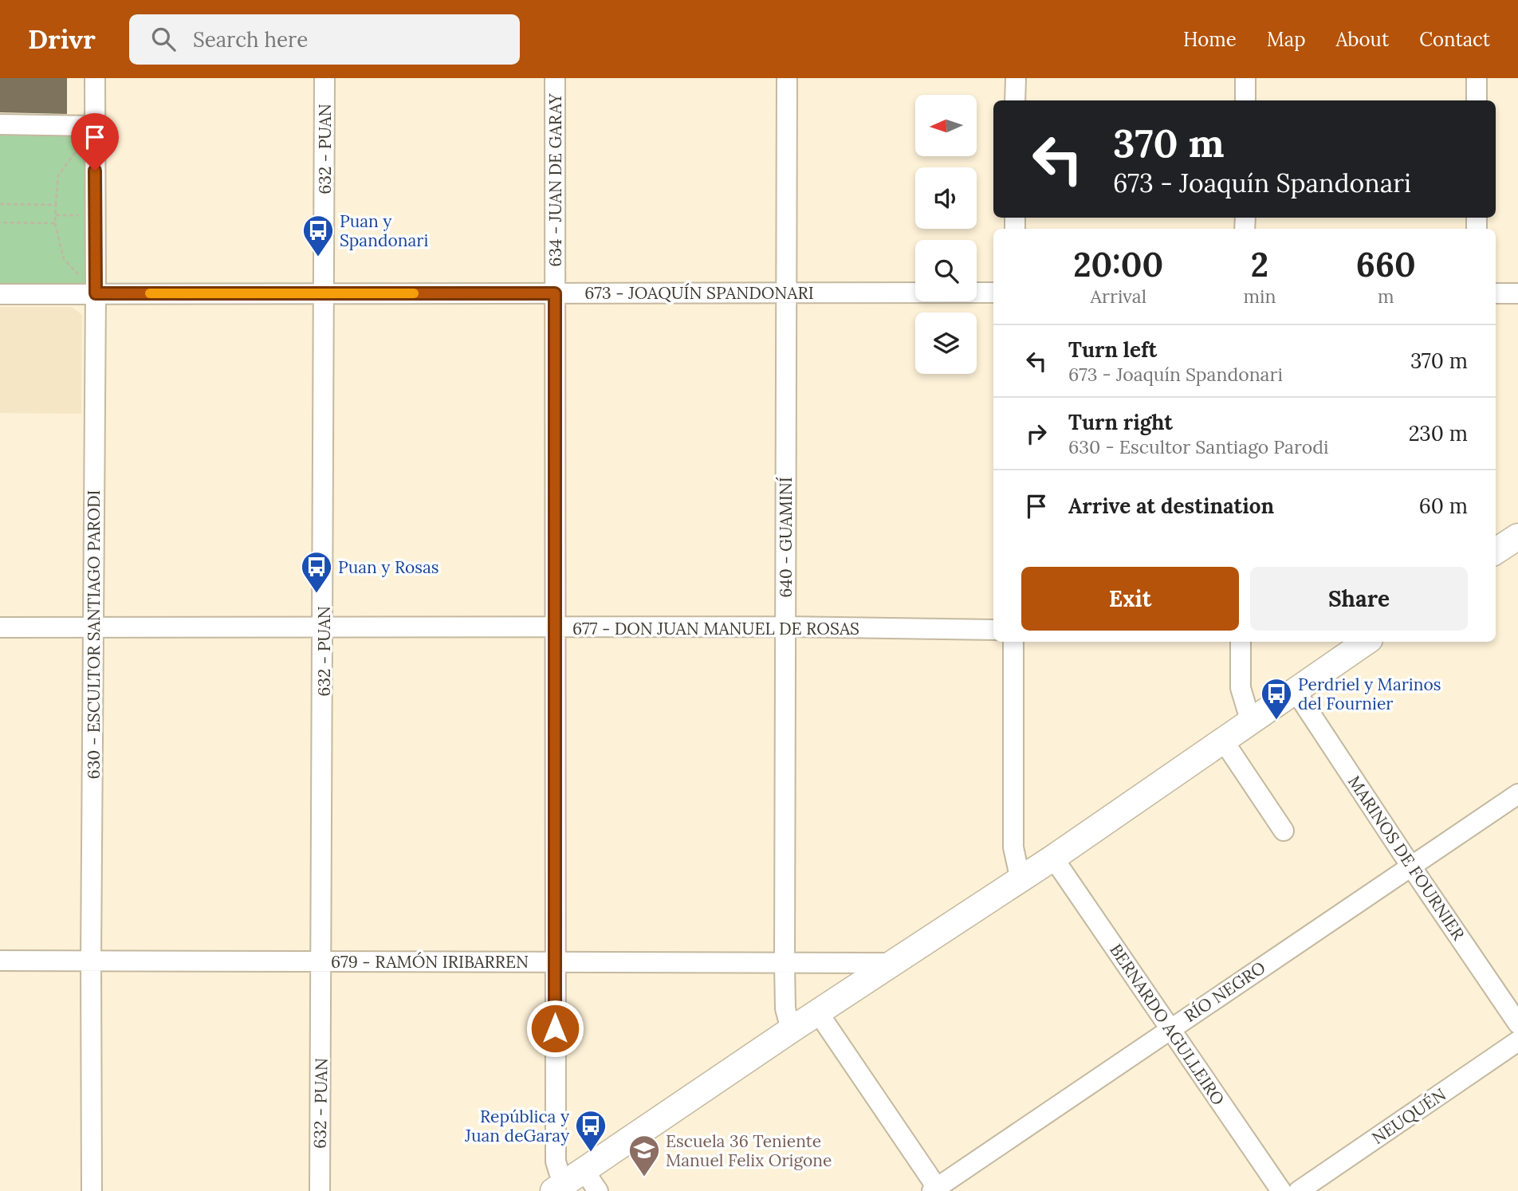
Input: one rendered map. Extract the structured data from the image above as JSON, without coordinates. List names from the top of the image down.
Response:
{
  "streets": {
    "street": [
      "632 - PUAN",
      "634 - JUAN DE GARAY",
      "673 - JOAQUÍN SPANDONARI",
      "640 - GUAMINÍ",
      "677 - DON JUAN MANUEL DE ROSAS",
      "630 - ESCULTOR SANTIAGO PARODI",
      "MARINOS DE FOURNIER",
      "679 - RAMÓN IRIBARREN",
      "RÍO NEGRO",
      "BERNARDO AGULLEIRO",
      "NEUQUÉN"
    ]
  },
  "crossings": [
    ["632 - PUAN", "673 - JOAQUÍN SPANDONARI"],
    ["632 - PUAN", "677 - DON JUAN MANUEL DE ROSAS"],
    ["632 - PUAN", "679 - RAMÓN IRIBARREN"],
    ["634 - JUAN DE GARAY", "673 - JOAQUÍN SPANDONARI"],
    ["634 - JUAN DE GARAY", "677 - DON JUAN MANUEL DE ROSAS"],
    ["634 - JUAN DE GARAY", "679 - RAMÓN IRIBARREN"],
    ["673 - JOAQUÍN SPANDONARI", "640 - GUAMINÍ"],
    ["673 - JOAQUÍN SPANDONARI", "630 - ESCULTOR SANTIAGO PARODI"],
    ["640 - GUAMINÍ", "677 - DON JUAN MANUEL DE ROSAS"],
    ["640 - GUAMINÍ", "679 - RAMÓN IRIBARREN"],
    ["677 - DON JUAN MANUEL DE ROSAS", "630 - ESCULTOR SANTIAGO PARODI"],
    ["630 - ESCULTOR SANTIAGO PARODI", "679 - RAMÓN IRIBARREN"],
    ["MARINOS DE FOURNIER", "RÍO NEGRO"],
    ["RÍO NEGRO", "BERNARDO AGULLEIRO"]
  ],
  "places": {
    "bus stop": [
      "Puan y Spandonari",
      "Puan y Rosas",
      "Perdriel y Marinos del Fournier",
      "República y Juan deGaray"
    ],
    "school or university": ["Escuela 36 Teniente Manuel Felix Origone"]
  },
  "north": "left",
  "page": {
    "header": "Drivr",
    "search": "Search here",
    "nav": [
      "Home",
      "Map",
      "About",
      "Contact"
    ],
    "turn": ["370 m", "673 - Joaquín Spandonari"],
    "eta": [
      "20:00",
      "Arrival",
      "2",
      "min",
      "660",
      "m"
    ],
    "list": [
      {
        "name": "Turn left",
        "note": "673 - Joaquín Spandonari",
        "value": "370 m"
      },
      {
        "name": "Turn right",
        "note": "630 - Escultor Santiago Parodi",
        "value": "230 m"
      },
      {
        "name": "Arrive at destination",
        "value": "60 m"
      }
    ],
    "buttons": ["Exit", "Share"]
  }
}
